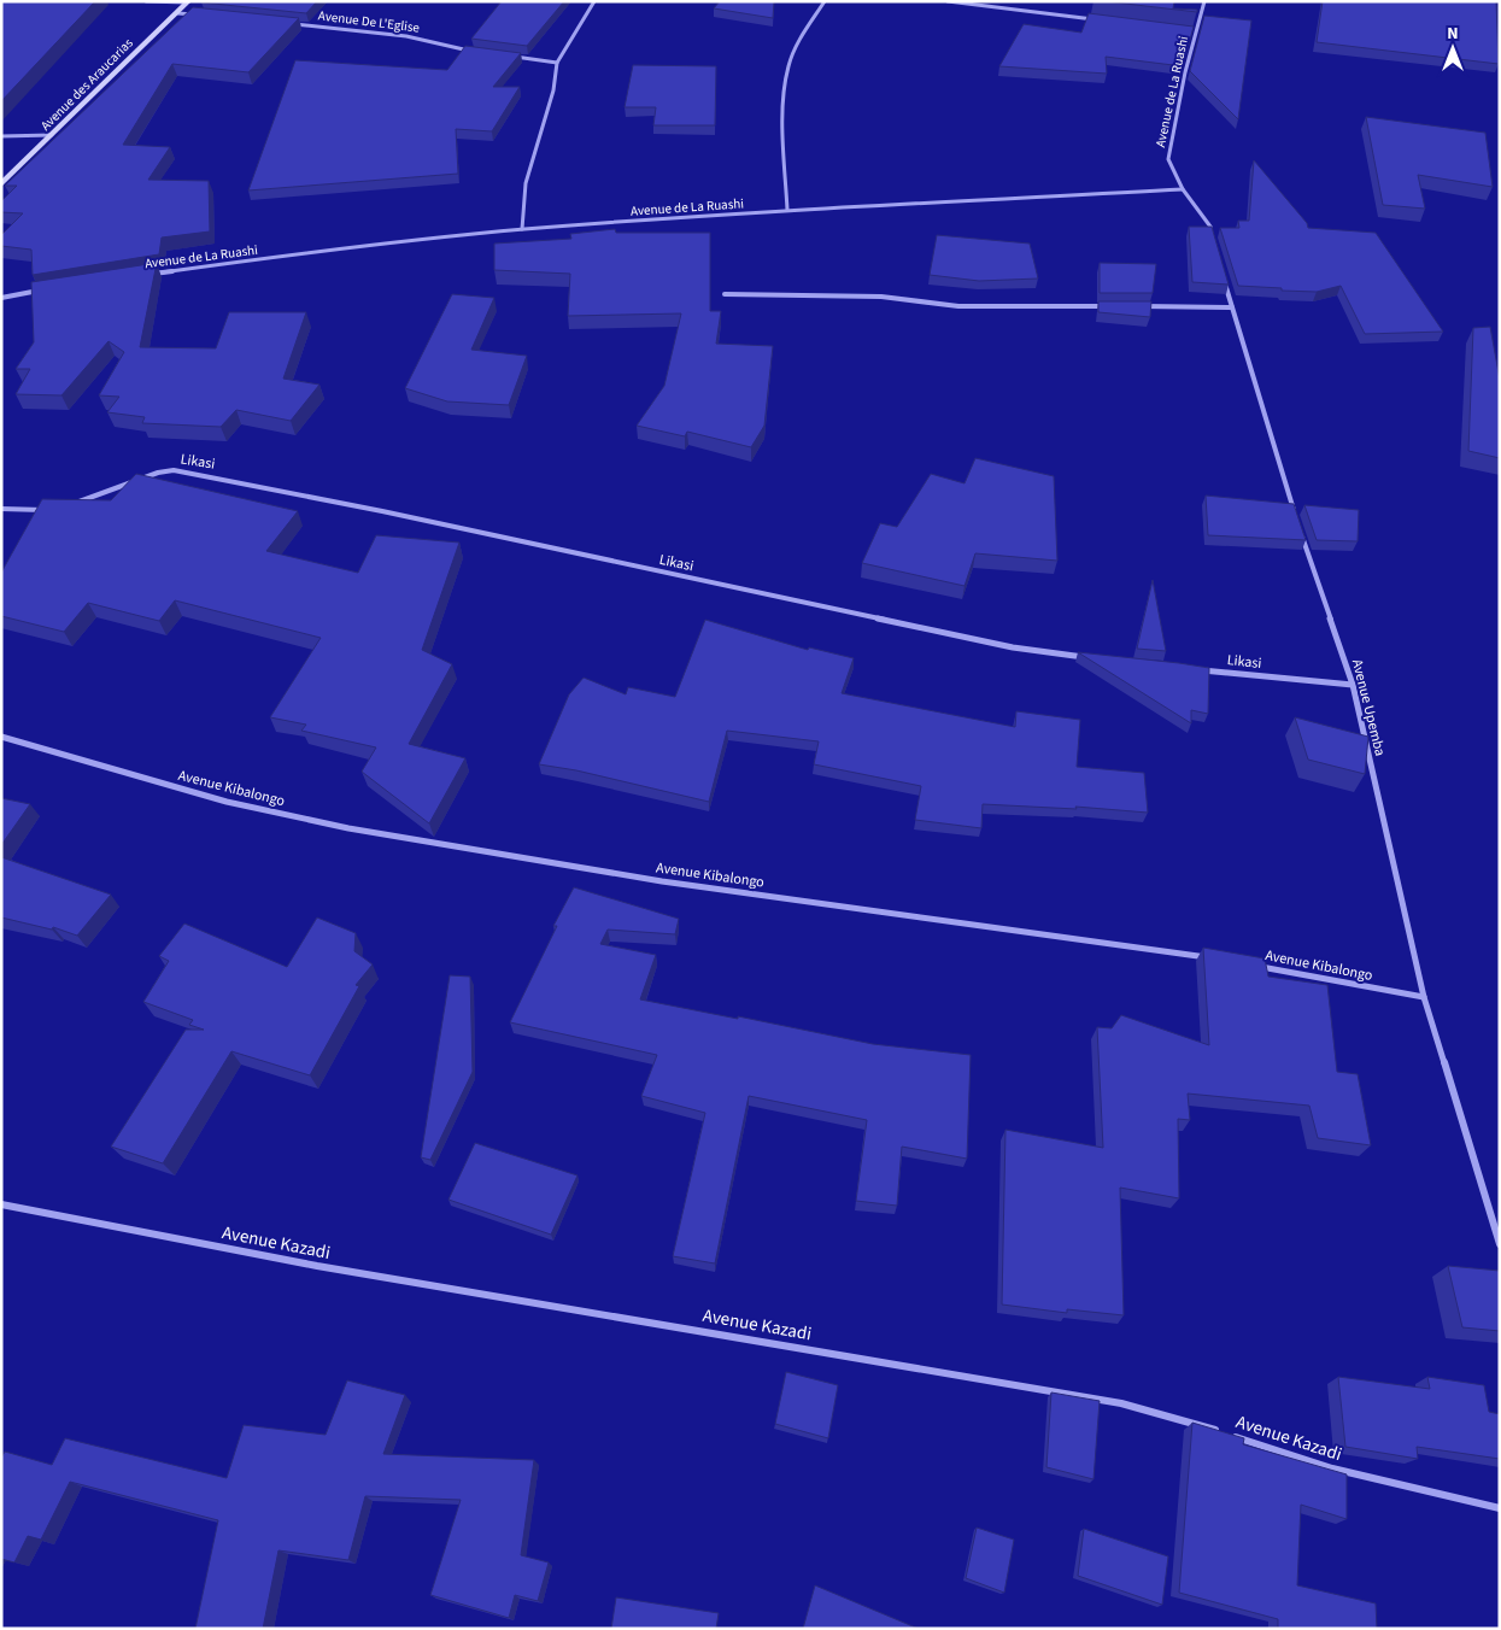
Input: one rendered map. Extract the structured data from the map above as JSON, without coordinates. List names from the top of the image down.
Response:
{
  "streets": {
    "street": [
      "Avenue De L'Eglise",
      "Avenue des Araucarias",
      "Avenue de La Ruashi",
      "Likasi",
      "Avenue Upemba",
      "Avenue Kibalongo",
      "Avenue Kazadi"
    ]
  },
  "crossings": [
    ["Likasi", "Avenue Upemba"],
    ["Avenue Upemba", "Avenue Kibalongo"]
  ],
  "north": "top"
}
